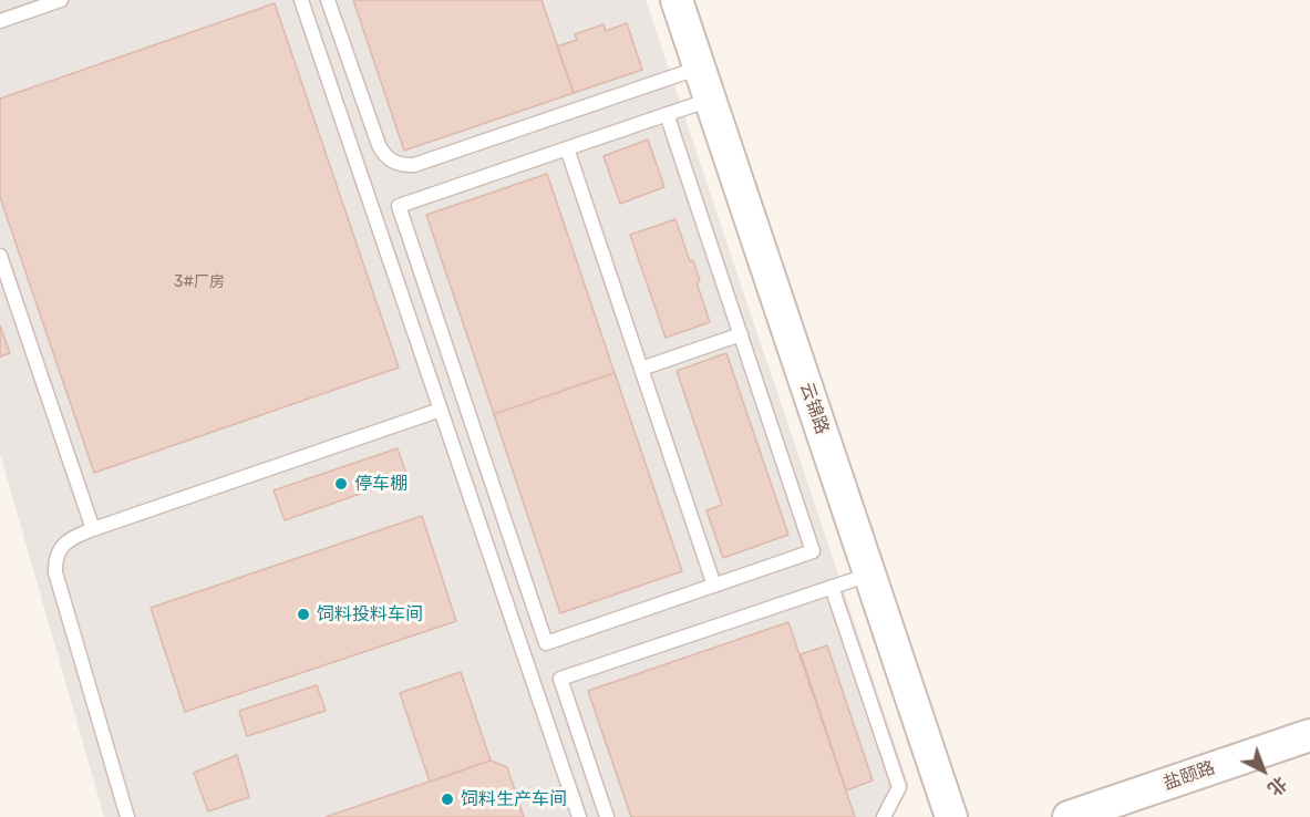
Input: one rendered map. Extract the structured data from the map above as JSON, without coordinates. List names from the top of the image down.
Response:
{
  "streets": {
    "street": ["云锦路", "盐颐路"]
  },
  "places": ["停车棚", "饲料投料车间", "饲料生产车间"],
  "house_numbers": ["3#厂房"],
  "north": "bottom right"
}
